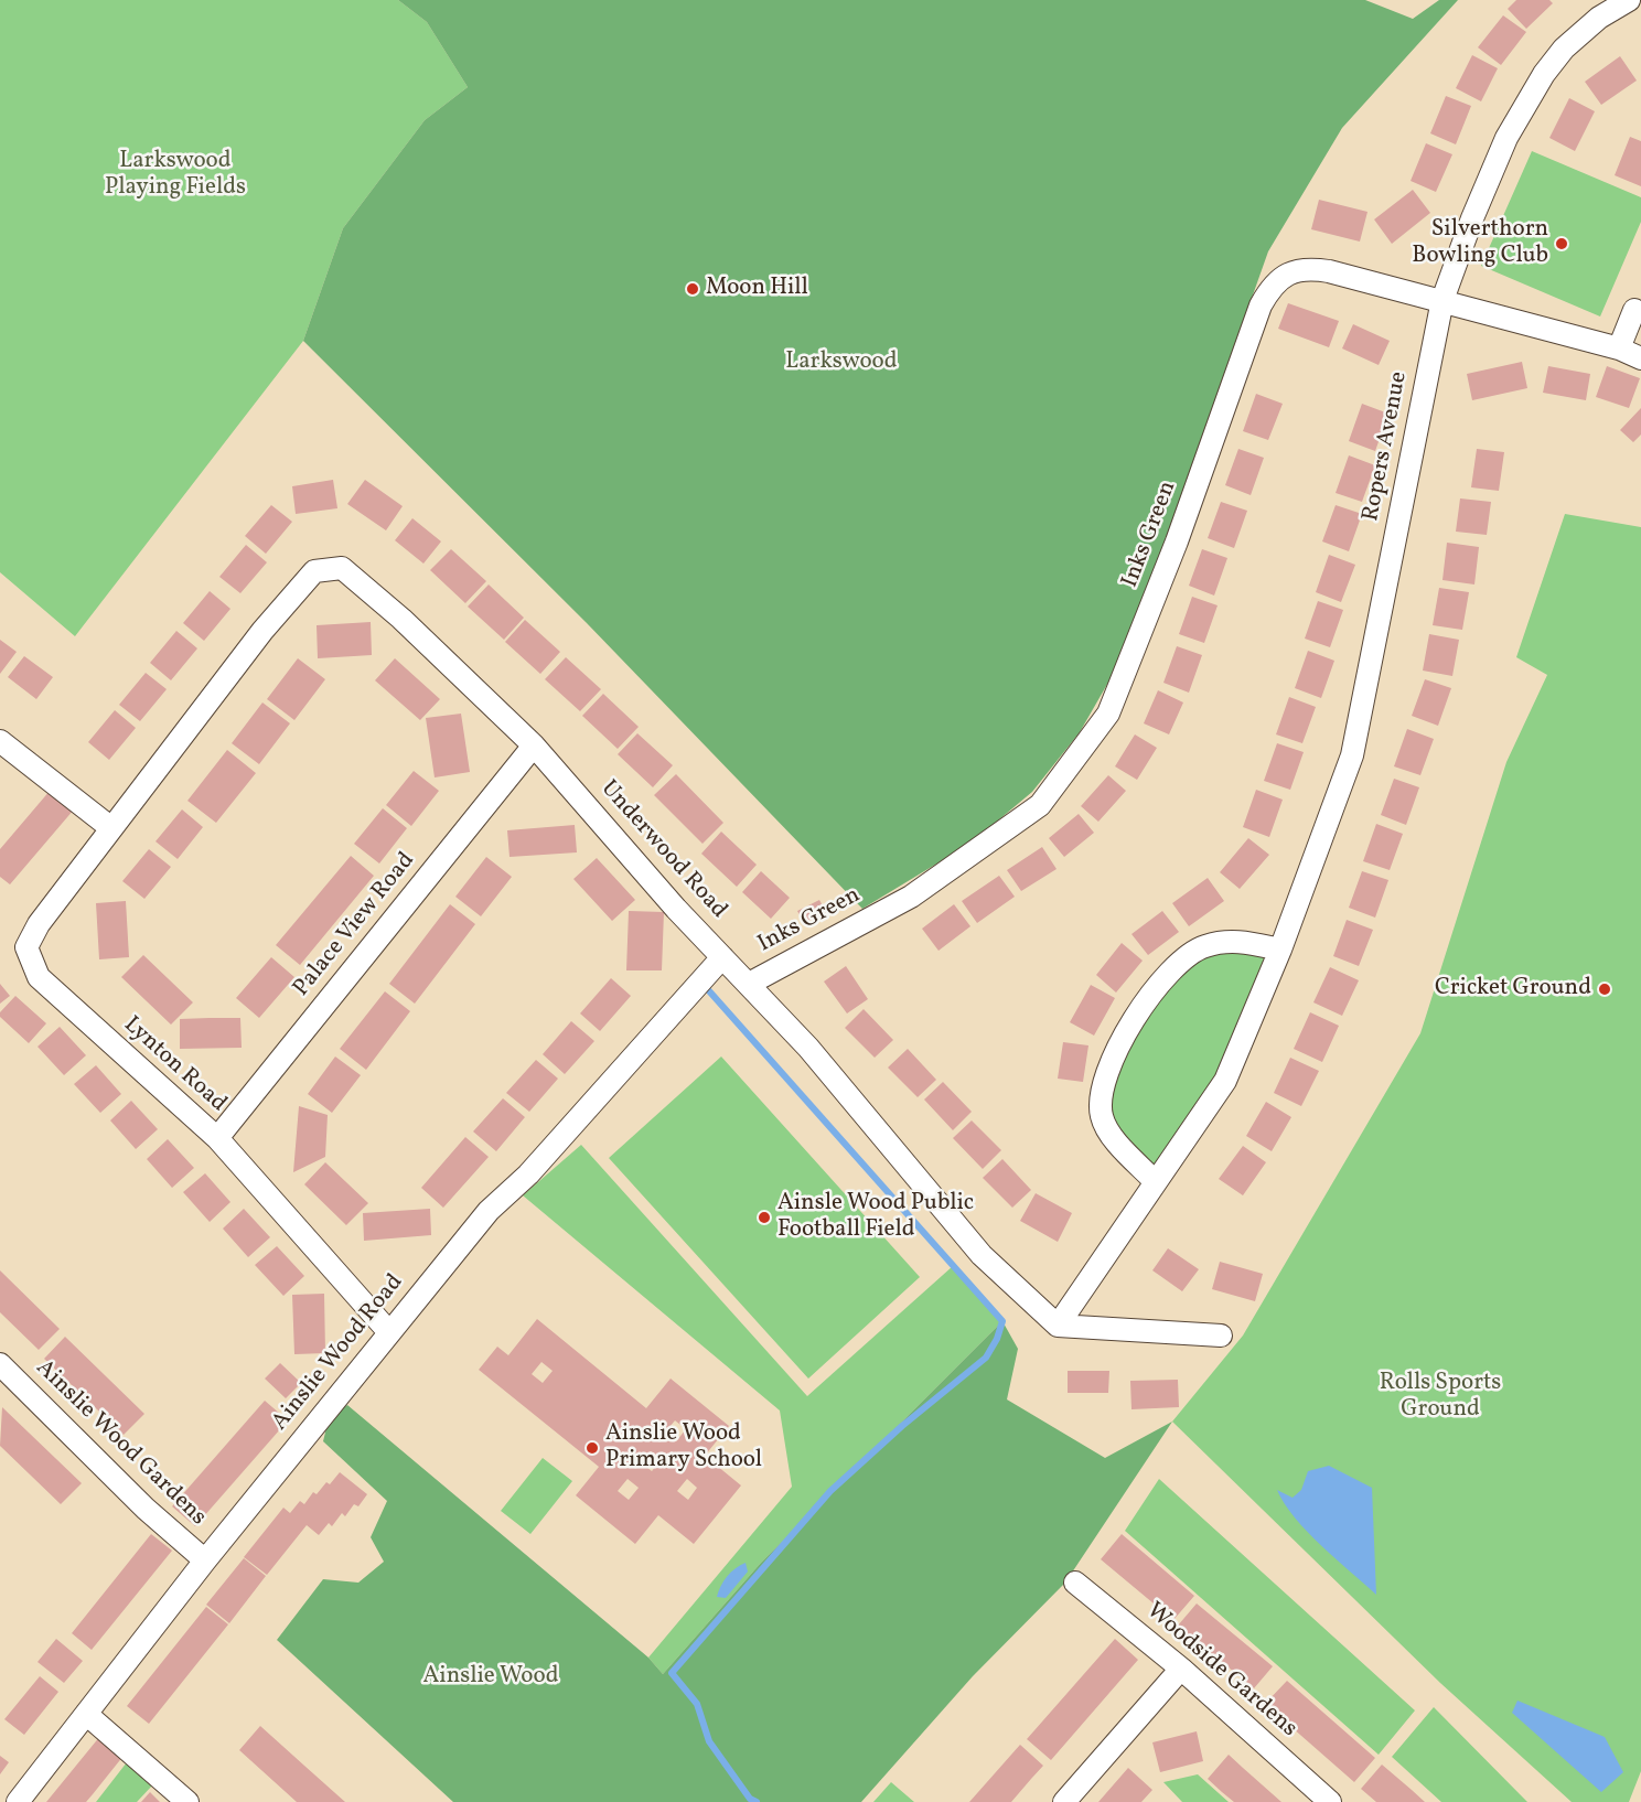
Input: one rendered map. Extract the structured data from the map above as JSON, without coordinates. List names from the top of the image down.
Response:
{
  "streets": {
    "street": [
      "Ropers Avenue",
      "Inks Green",
      "Underwood Road",
      "Palace View Road",
      "Lynton Road",
      "Ainslie Wood Road",
      "Ainslie Wood Gardens",
      "Woodside Gardens"
    ]
  },
  "crossings": [
    ["Ropers Avenue", "Inks Green"],
    ["Ropers Avenue", "Underwood Road"],
    ["Inks Green", "Underwood Road"],
    ["Underwood Road", "Palace View Road"],
    ["Underwood Road", "Lynton Road"],
    ["Underwood Road", "Ainslie Wood Road"],
    ["Palace View Road", "Lynton Road"],
    ["Lynton Road", "Ainslie Wood Road"],
    ["Ainslie Wood Road", "Ainslie Wood Gardens"]
  ],
  "parks": [
    "Larkswood Playing Fields",
    "Larkswood",
    "Rolls Sports Ground",
    "Ainslie Wood"
  ],
  "places": [
    "Silverthorn Bowling Club",
    "Moon Hill",
    "Cricket Ground",
    "Ainsle Wood Public Football Field",
    "Ainslie Wood Primary School"
  ]
}
